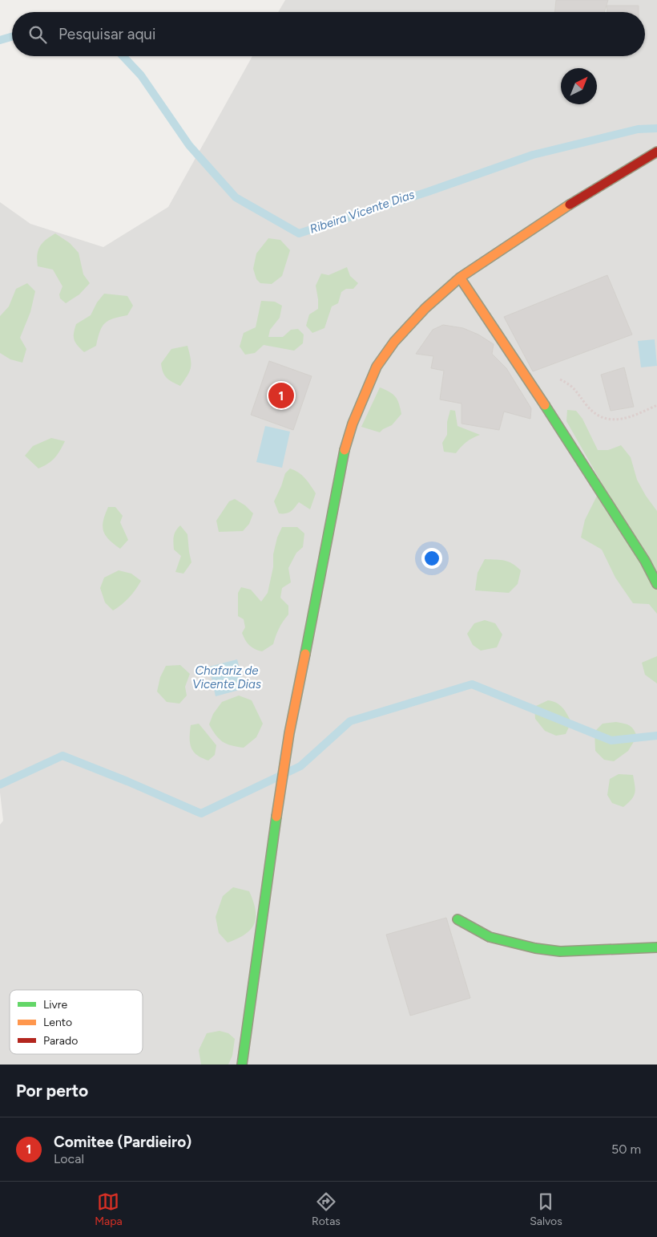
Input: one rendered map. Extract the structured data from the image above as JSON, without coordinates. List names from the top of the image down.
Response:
{
  "water": ["Ribeira Vicente Dias", "Chafariz de Vicente Dias"],
  "legend": ["Livre", "Lento", "Parado"],
  "north": "top right",
  "page": {
    "search": "Pesquisar aqui",
    "pins": "1",
    "heading": "Por perto",
    "list": [
      {
        "mark": "1",
        "name": "Comitee (Pardieiro)",
        "note": "Local",
        "value": "50 m"
      }
    ],
    "nav": ["Mapa", "Rotas", "Salvos"]
  }
}
